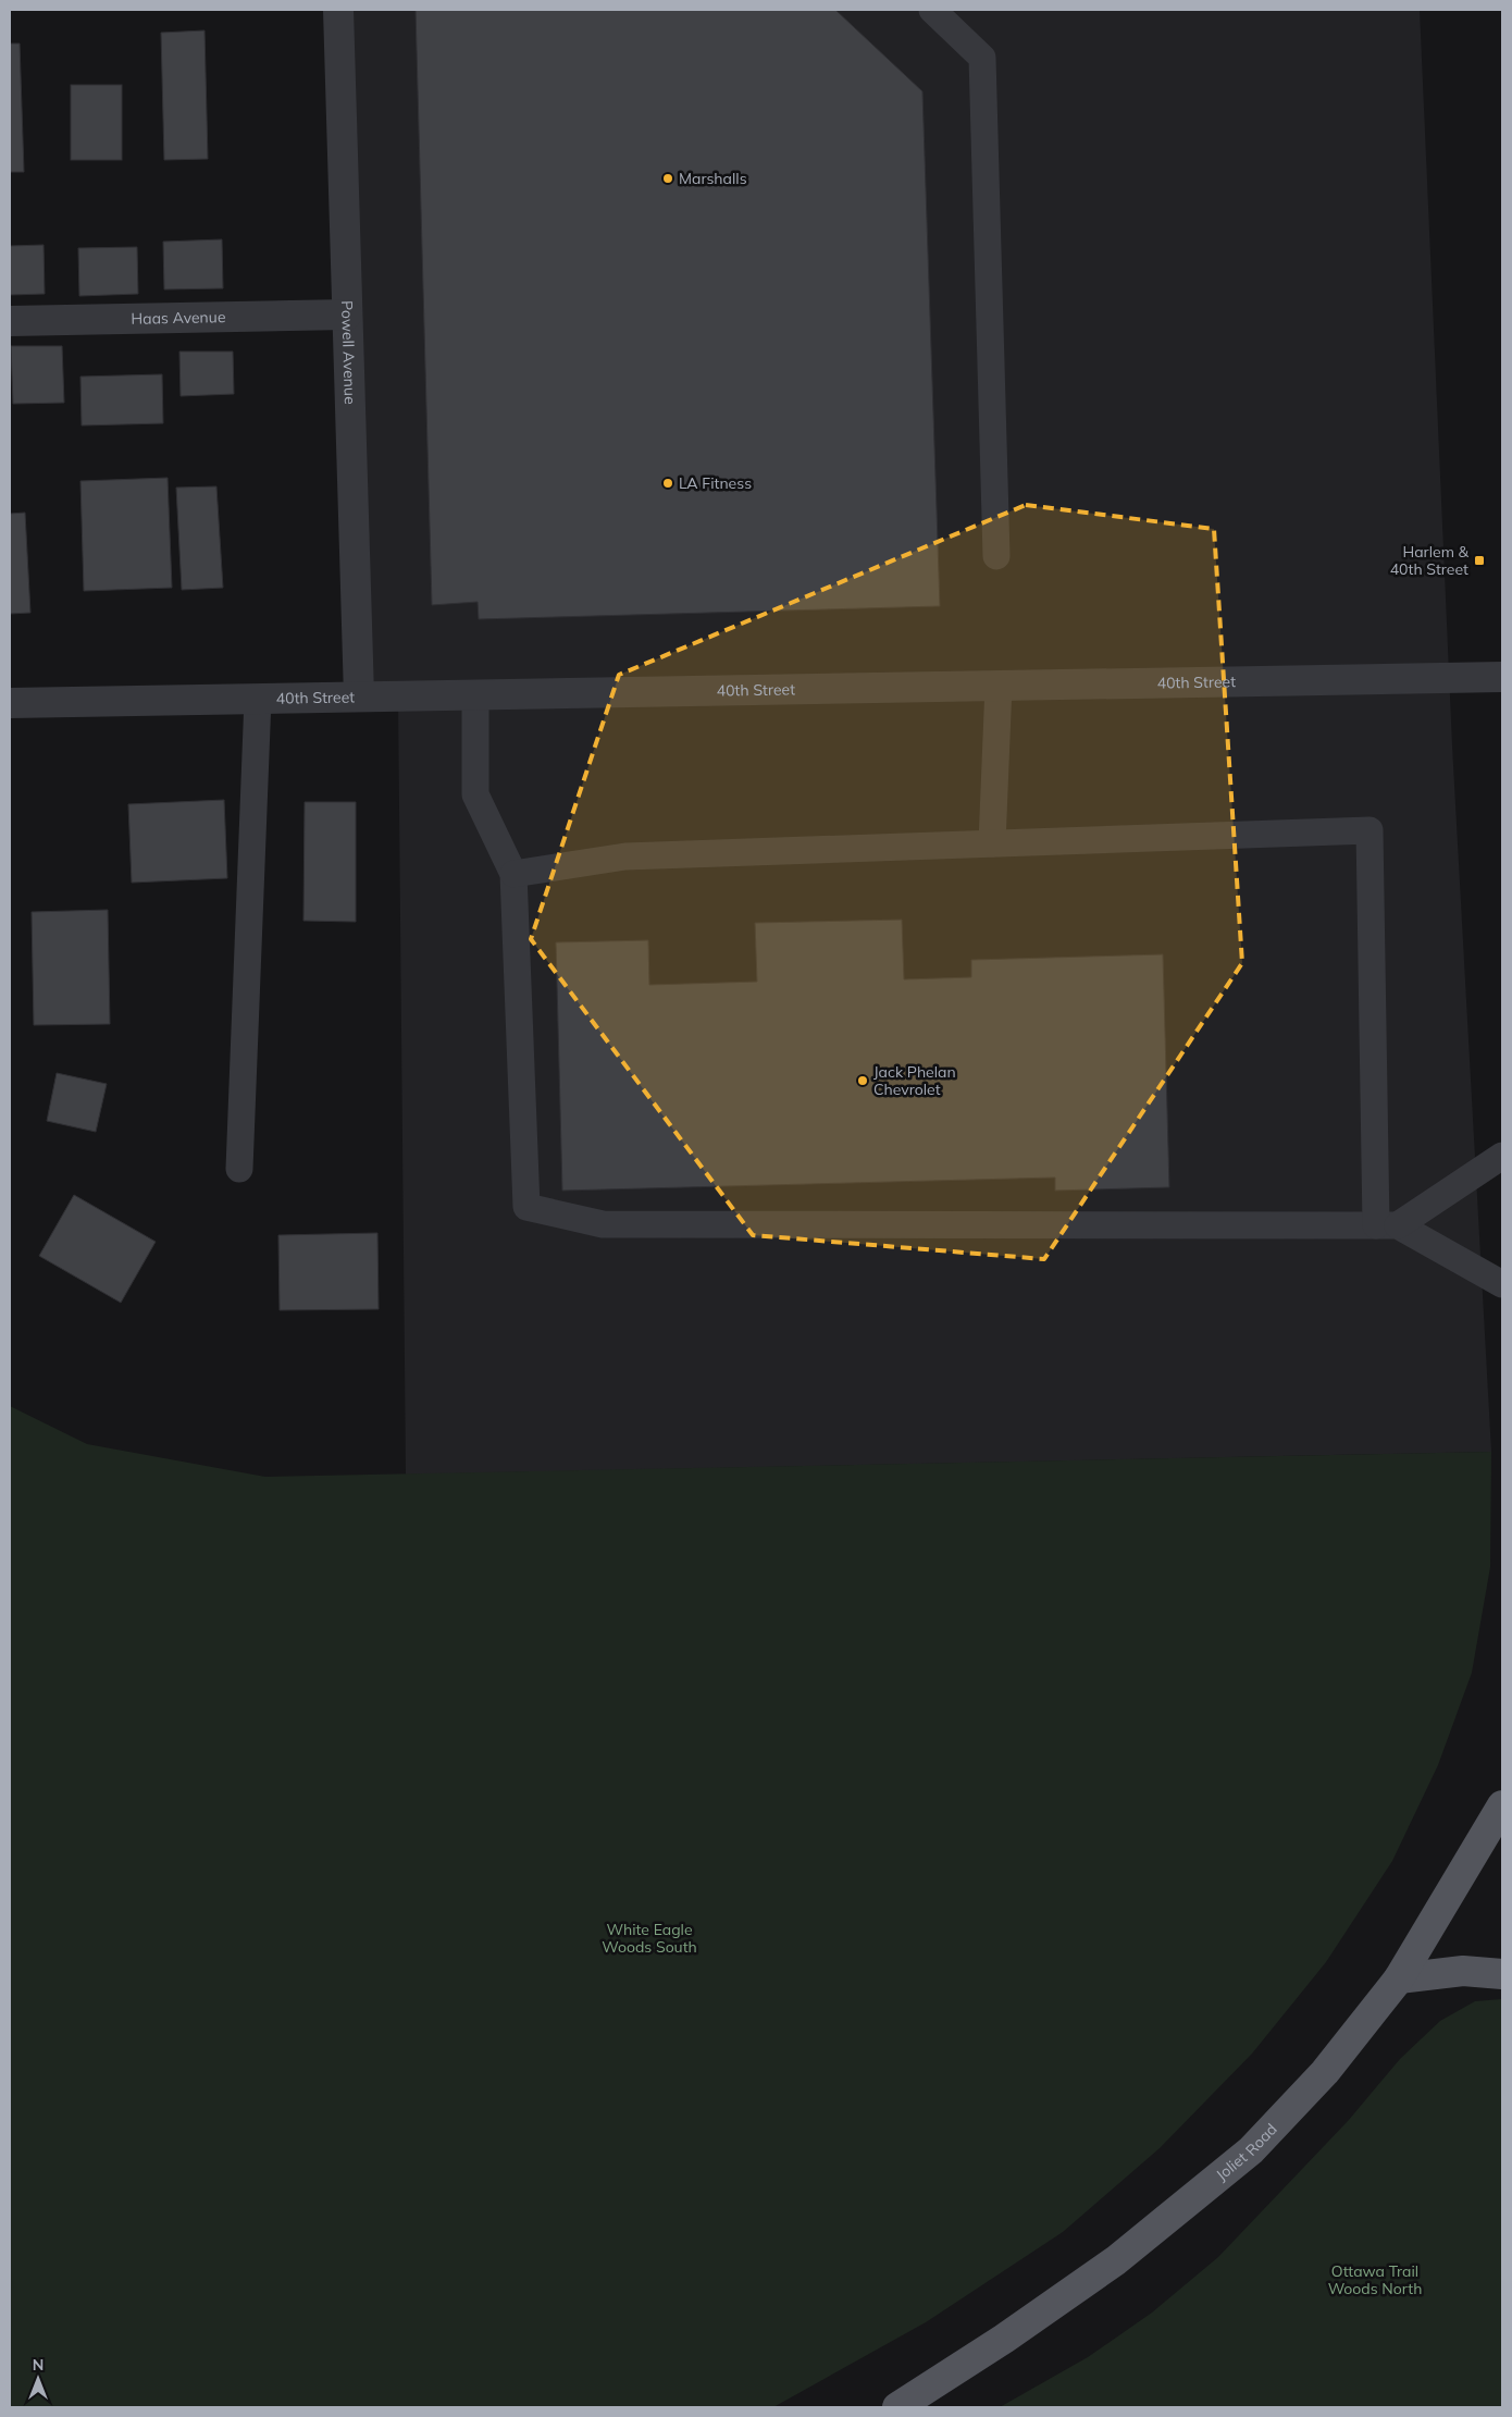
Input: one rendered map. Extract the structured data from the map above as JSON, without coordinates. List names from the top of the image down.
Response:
{
  "streets": {
    "main road": ["Joliet Road"],
    "street": ["Haas Avenue", "Powell Avenue", "40th Street"]
  },
  "crossings": [
    ["Haas Avenue", "Powell Avenue"],
    ["Powell Avenue", "40th Street"]
  ],
  "parks": ["White Eagle Woods South", "Ottawa Trail Woods North"],
  "places": {
    "other": ["Marshalls", "LA Fitness", "Jack Phelan Chevrolet"],
    "transit": ["Harlem & 40th Street"]
  },
  "north": "top"
}
